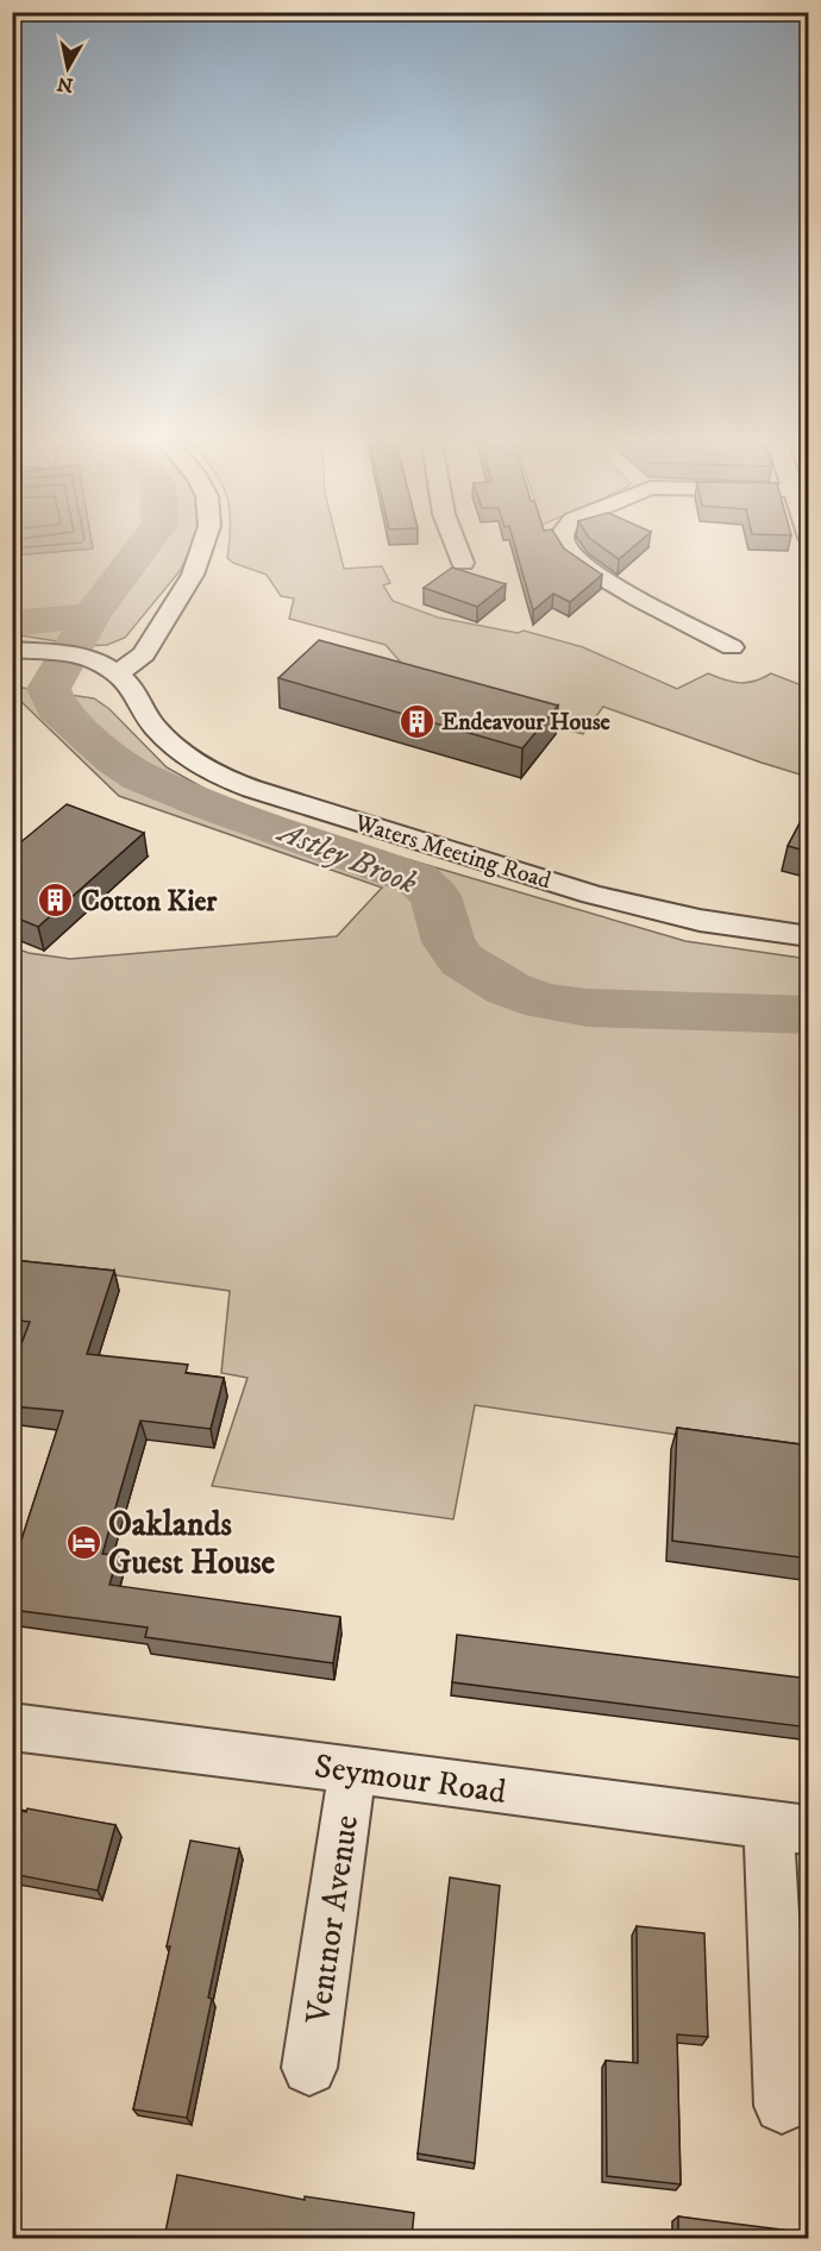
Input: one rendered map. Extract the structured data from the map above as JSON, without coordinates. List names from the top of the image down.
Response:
{
  "streets": {
    "street": ["Waters Meeting Road", "Seymour Road", "Ventnor Avenue"]
  },
  "crossings": [
    ["Seymour Road", "Ventnor Avenue"]
  ],
  "water": ["Astley Brook"],
  "places": {
    "building": ["Endeavour House", "Cotton Kier"],
    "hotel": ["Oaklands Guest House"]
  },
  "north": "bottom"
}
